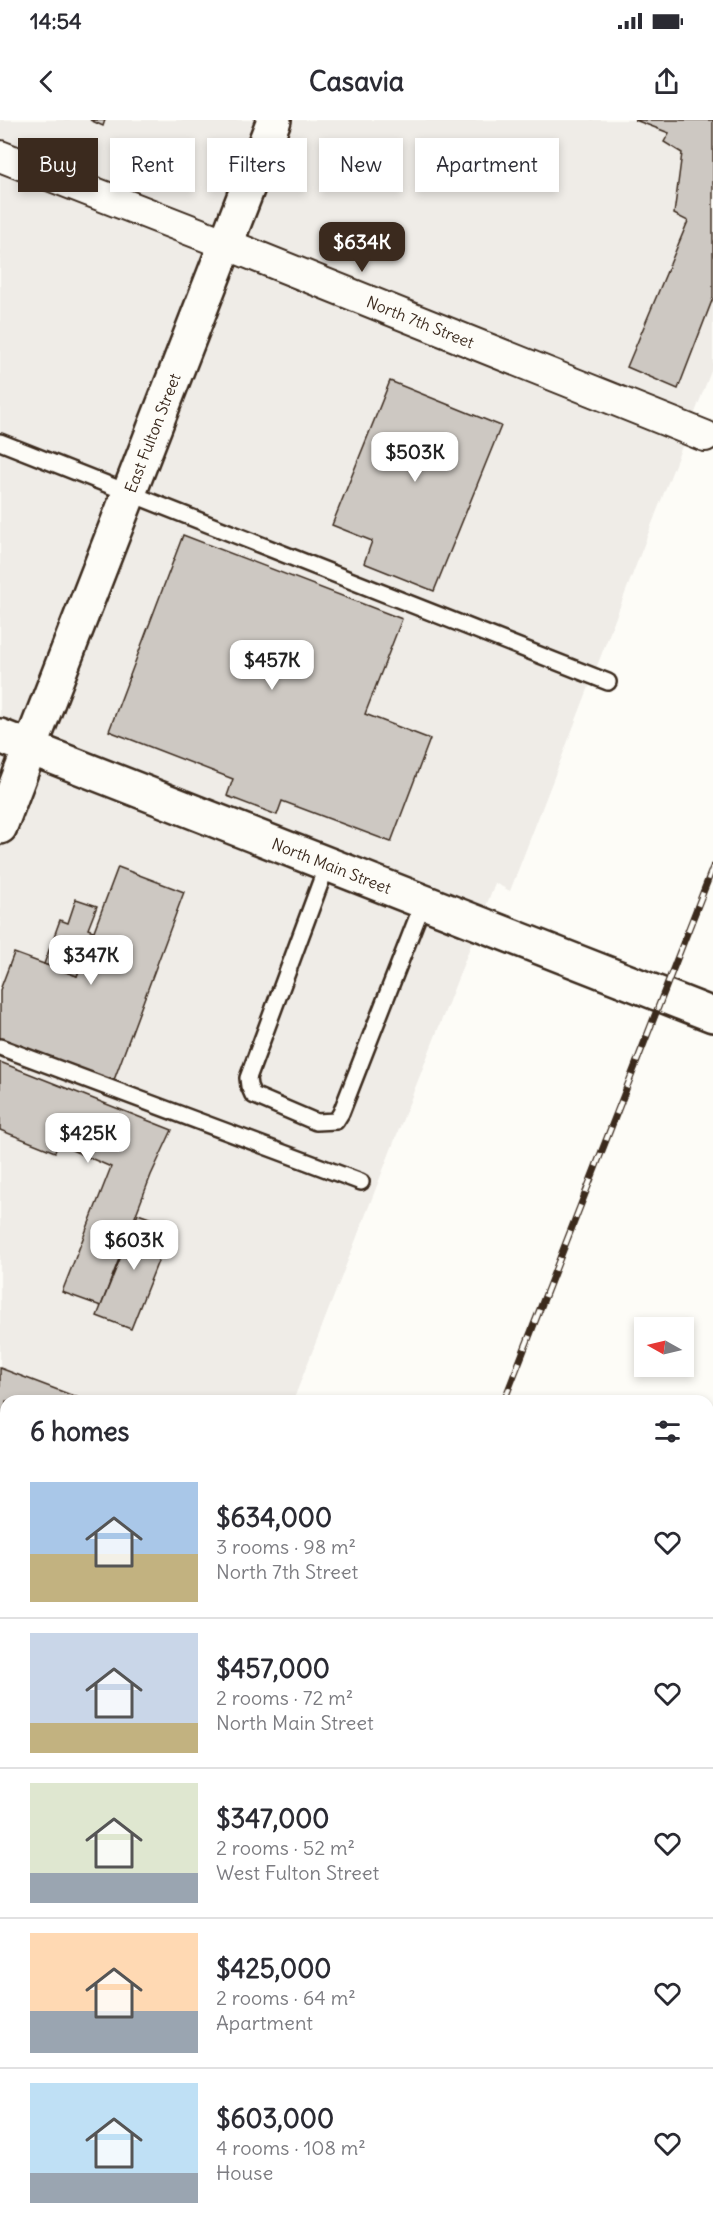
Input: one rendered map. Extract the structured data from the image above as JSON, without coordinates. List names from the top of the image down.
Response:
{
  "streets": {
    "main road": ["East Fulton Street", "North Main Street"],
    "street": ["North 7th Street"]
  },
  "crossings": [
    ["North 7th Street", "East Fulton Street"],
    ["East Fulton Street", "North Main Street"]
  ],
  "north": "left",
  "page": {
    "status": "14:54",
    "header": "Casavia",
    "chip": [
      "Buy",
      "Rent",
      "Filters",
      "New",
      "Apartment"
    ],
    "price": [
      "$634K",
      "$503K",
      "$457K",
      "$347K",
      "$425K",
      "$603K"
    ],
    "heading": "6 homes",
    "list": [
      {
        "name": "$634,000",
        "note": "3 rooms · 98 m² · North 7th Street"
      },
      {
        "name": "$457,000",
        "note": "2 rooms · 72 m² · North Main Street"
      },
      {
        "name": "$347,000",
        "note": "2 rooms · 52 m² · West Fulton Street"
      },
      {
        "name": "$425,000",
        "note": "2 rooms · 64 m² · Apartment"
      },
      {
        "name": "$603,000",
        "note": "4 rooms · 108 m² · House"
      }
    ]
  }
}
